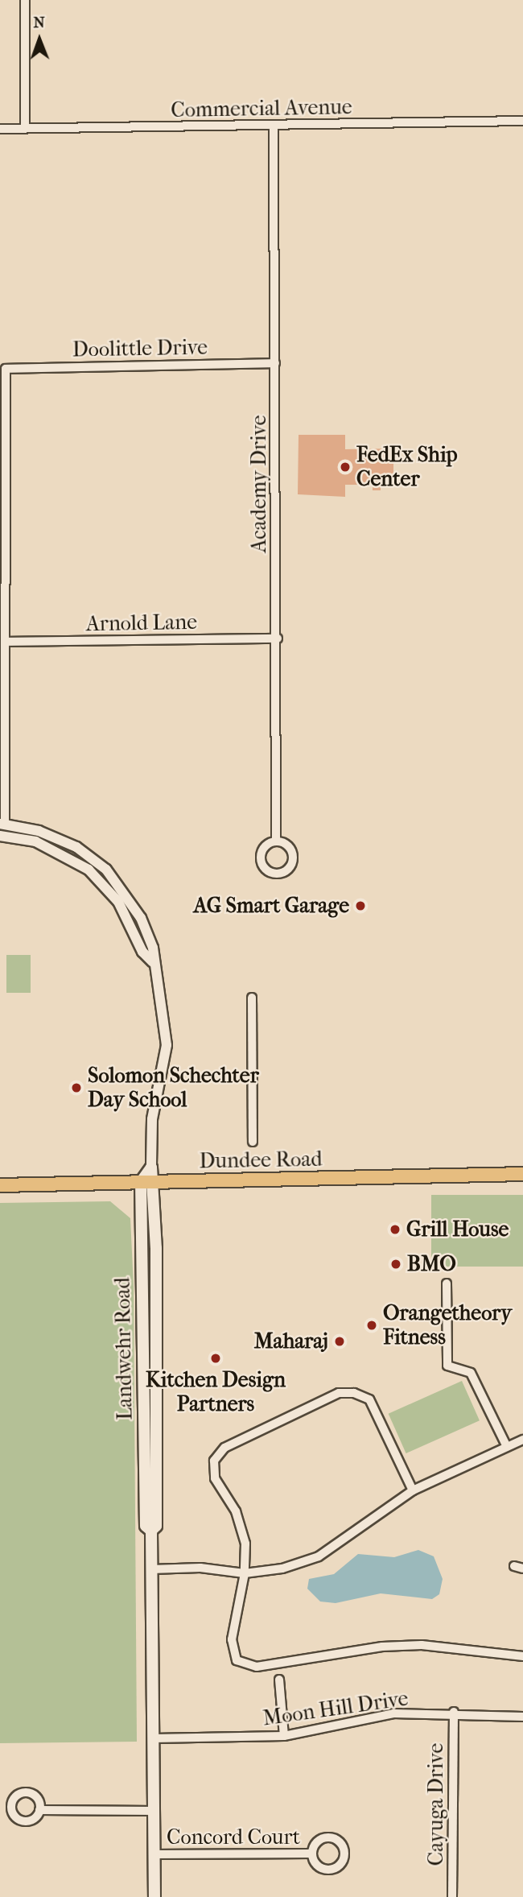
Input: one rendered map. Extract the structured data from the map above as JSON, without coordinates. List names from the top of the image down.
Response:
{
  "streets": {
    "main road": ["Dundee Road", "Landwehr Road"],
    "street": [
      "Commercial Avenue",
      "Doolittle Drive",
      "Academy Drive",
      "Arnold Lane",
      "Moon Hill Drive",
      "Cayuga Drive",
      "Concord Court"
    ]
  },
  "crossings": [
    ["Commercial Avenue", "Academy Drive"],
    ["Doolittle Drive", "Academy Drive"],
    ["Doolittle Drive", "Arnold Lane"],
    ["Academy Drive", "Arnold Lane"],
    ["Dundee Road", "Landwehr Road"],
    ["Landwehr Road", "Moon Hill Drive"],
    ["Landwehr Road", "Concord Court"],
    ["Moon Hill Drive", "Cayuga Drive"]
  ],
  "places": [
    "FedEx Ship Center",
    "AG Smart Garage",
    "Solomon Schechter Day School",
    "Grill House",
    "BMO",
    "Orangetheory Fitness",
    "Maharaj",
    "Kitchen Design Partners"
  ],
  "north": "top"
}
